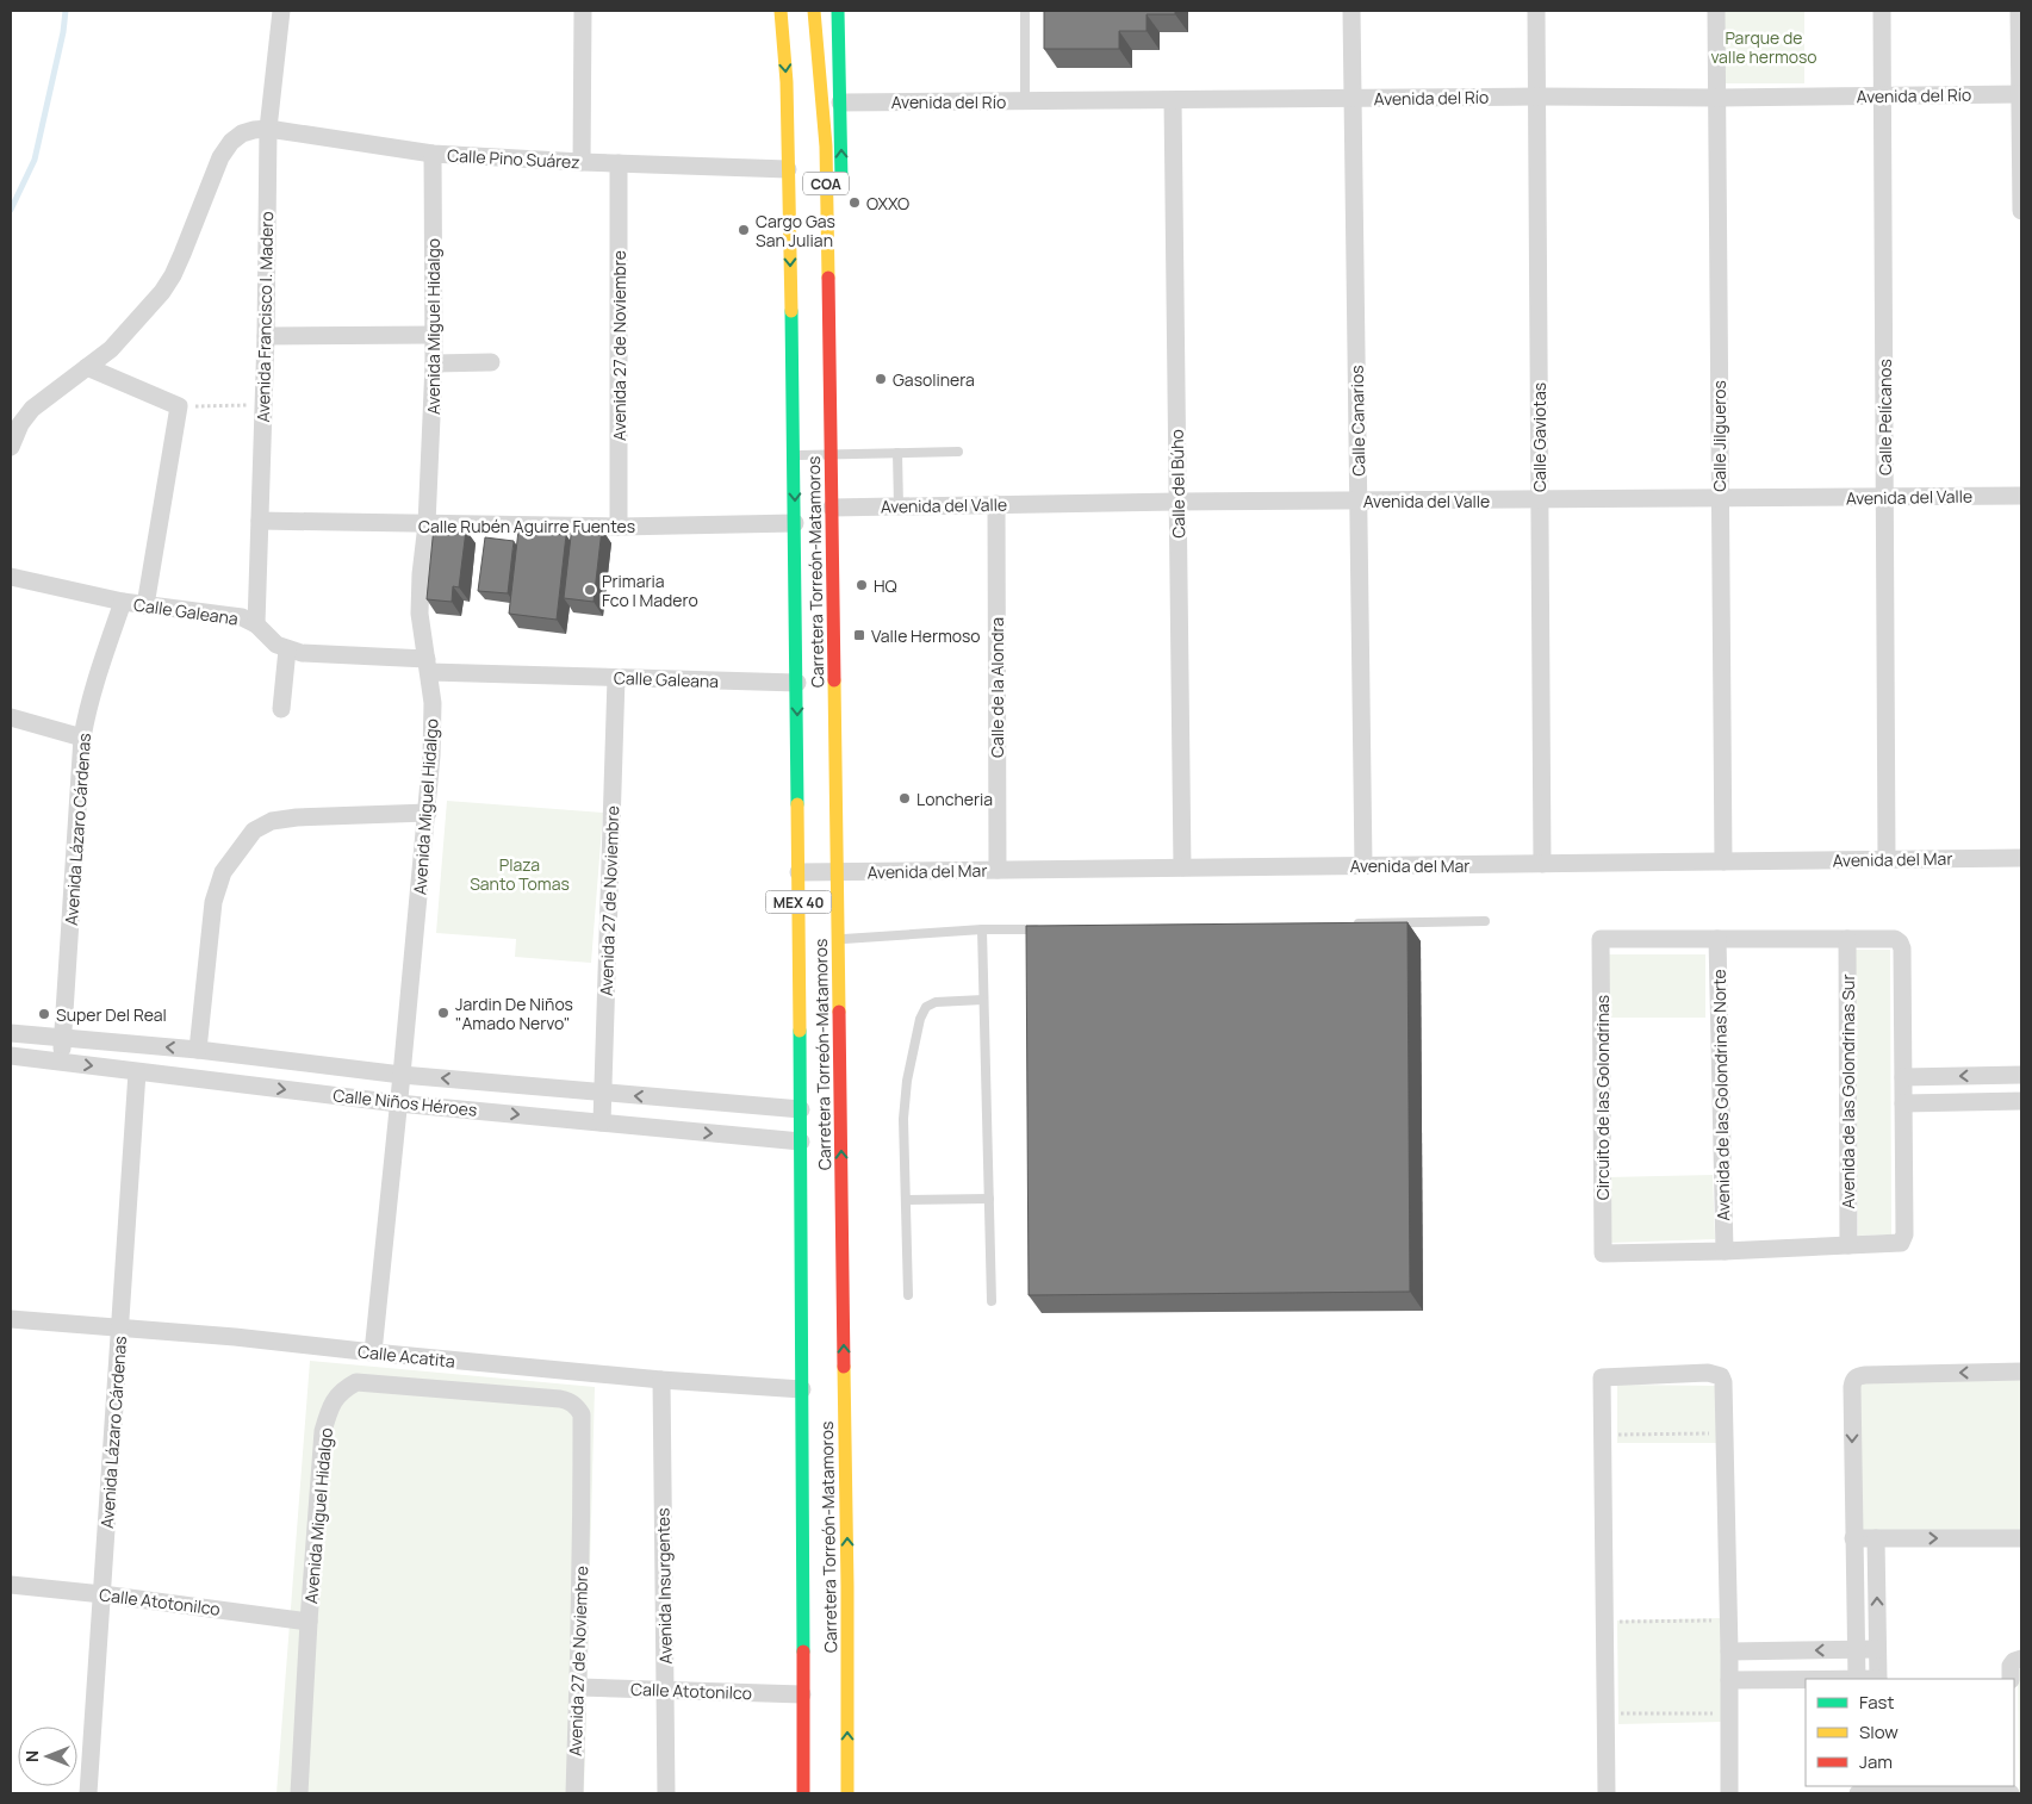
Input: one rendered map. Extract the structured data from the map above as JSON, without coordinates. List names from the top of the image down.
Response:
{
  "streets": {
    "main road": ["COA", "Carretera Torreón-Matamoros", "MEX 40"],
    "street": [
      "Avenida del Río",
      "Calle Pino Suárez",
      "Avenida Francisco I. Madero",
      "Avenida Miguel Hidalgo",
      "Avenida 27 de Noviembre",
      "Calle Pelícanos",
      "Calle Canarios",
      "Calle Jilgueros",
      "Calle Gaviotas",
      "Calle del Búho",
      "Avenida del Valle",
      "Calle Rubén Aguirre Fuentes",
      "Calle Galeana",
      "Calle de la Alondra",
      "Avenida Lázaro Cárdenas",
      "Avenida del Mar",
      "Avenida de las Golondrinas Sur",
      "Avenida de las Golondrinas Norte",
      "Circuito de las Golondrinas",
      "Calle Niños Héroes",
      "Calle Acatita",
      "Avenida Insurgentes",
      "Calle Atotonilco"
    ]
  },
  "crossings": [
    ["Avenida del Río", "Calle Pelícanos"],
    ["Avenida del Río", "Calle Canarios"],
    ["Avenida del Río", "Calle Jilgueros"],
    ["Avenida del Río", "Calle Gaviotas"],
    ["Avenida del Río", "Calle del Búho"],
    ["Calle Pino Suárez", "Avenida Francisco I. Madero"],
    ["Calle Pino Suárez", "Avenida Miguel Hidalgo"],
    ["Calle Pino Suárez", "Avenida 27 de Noviembre"],
    ["Calle Pino Suárez", "MEX 40"],
    ["COA", "Carretera Torreón-Matamoros"],
    ["Avenida Francisco I. Madero", "Calle Rubén Aguirre Fuentes"],
    ["Avenida Francisco I. Madero", "Calle Galeana"],
    ["Avenida Miguel Hidalgo", "Avenida 27 de Noviembre"],
    ["Avenida Miguel Hidalgo", "Calle Rubén Aguirre Fuentes"],
    ["Avenida Miguel Hidalgo", "Calle Galeana"],
    ["Avenida Miguel Hidalgo", "Calle Niños Héroes"],
    ["Avenida Miguel Hidalgo", "Calle Acatita"],
    ["Avenida Miguel Hidalgo", "Calle Atotonilco"],
    ["Avenida 27 de Noviembre", "Calle Rubén Aguirre Fuentes"],
    ["Avenida 27 de Noviembre", "Calle Galeana"],
    ["Avenida 27 de Noviembre", "Calle Niños Héroes"],
    ["Avenida 27 de Noviembre", "Calle Atotonilco"],
    ["Calle Pelícanos", "Avenida del Valle"],
    ["Calle Pelícanos", "Avenida del Mar"],
    ["Calle Canarios", "Avenida del Valle"],
    ["Calle Canarios", "Avenida del Mar"],
    ["Calle Jilgueros", "Avenida del Valle"],
    ["Calle Jilgueros", "Avenida del Mar"],
    ["Calle Gaviotas", "Avenida del Valle"],
    ["Calle Gaviotas", "Avenida del Mar"],
    ["Calle del Búho", "Avenida del Valle"],
    ["Calle del Búho", "Avenida del Mar"],
    ["Avenida del Valle", "Carretera Torreón-Matamoros"],
    ["Avenida del Valle", "Calle de la Alondra"],
    ["Calle Rubén Aguirre Fuentes", "MEX 40"],
    ["Carretera Torreón-Matamoros", "Avenida del Mar"],
    ["Calle Galeana", "Avenida Lázaro Cárdenas"],
    ["Calle Galeana", "MEX 40"],
    ["Calle de la Alondra", "Avenida del Mar"],
    ["Avenida Lázaro Cárdenas", "Calle Niños Héroes"],
    ["Avenida Lázaro Cárdenas", "Calle Acatita"],
    ["Avenida Lázaro Cárdenas", "Calle Atotonilco"],
    ["Avenida del Mar", "MEX 40"],
    ["MEX 40", "Calle Niños Héroes"],
    ["MEX 40", "Calle Acatita"],
    ["MEX 40", "Calle Atotonilco"],
    ["Avenida de las Golondrinas Sur", "Circuito de las Golondrinas"],
    ["Avenida de las Golondrinas Norte", "Circuito de las Golondrinas"],
    ["Calle Acatita", "Avenida Insurgentes"],
    ["Avenida Insurgentes", "Calle Atotonilco"]
  ],
  "parks": ["Parque de valle hermoso", "Plaza Santo Tomas"],
  "places": {
    "other": [
      "OXXO",
      "Cargo Gas San Julian",
      "Gasolinera",
      "HQ",
      "Primaria Fco I Madero",
      "Loncheria",
      "Jardin De Niños \"Amado Nervo\"",
      "Super Del Real"
    ],
    "transit": ["Valle Hermoso"]
  },
  "legend": ["Fast", "Slow", "Jam"],
  "north": "left"
}
